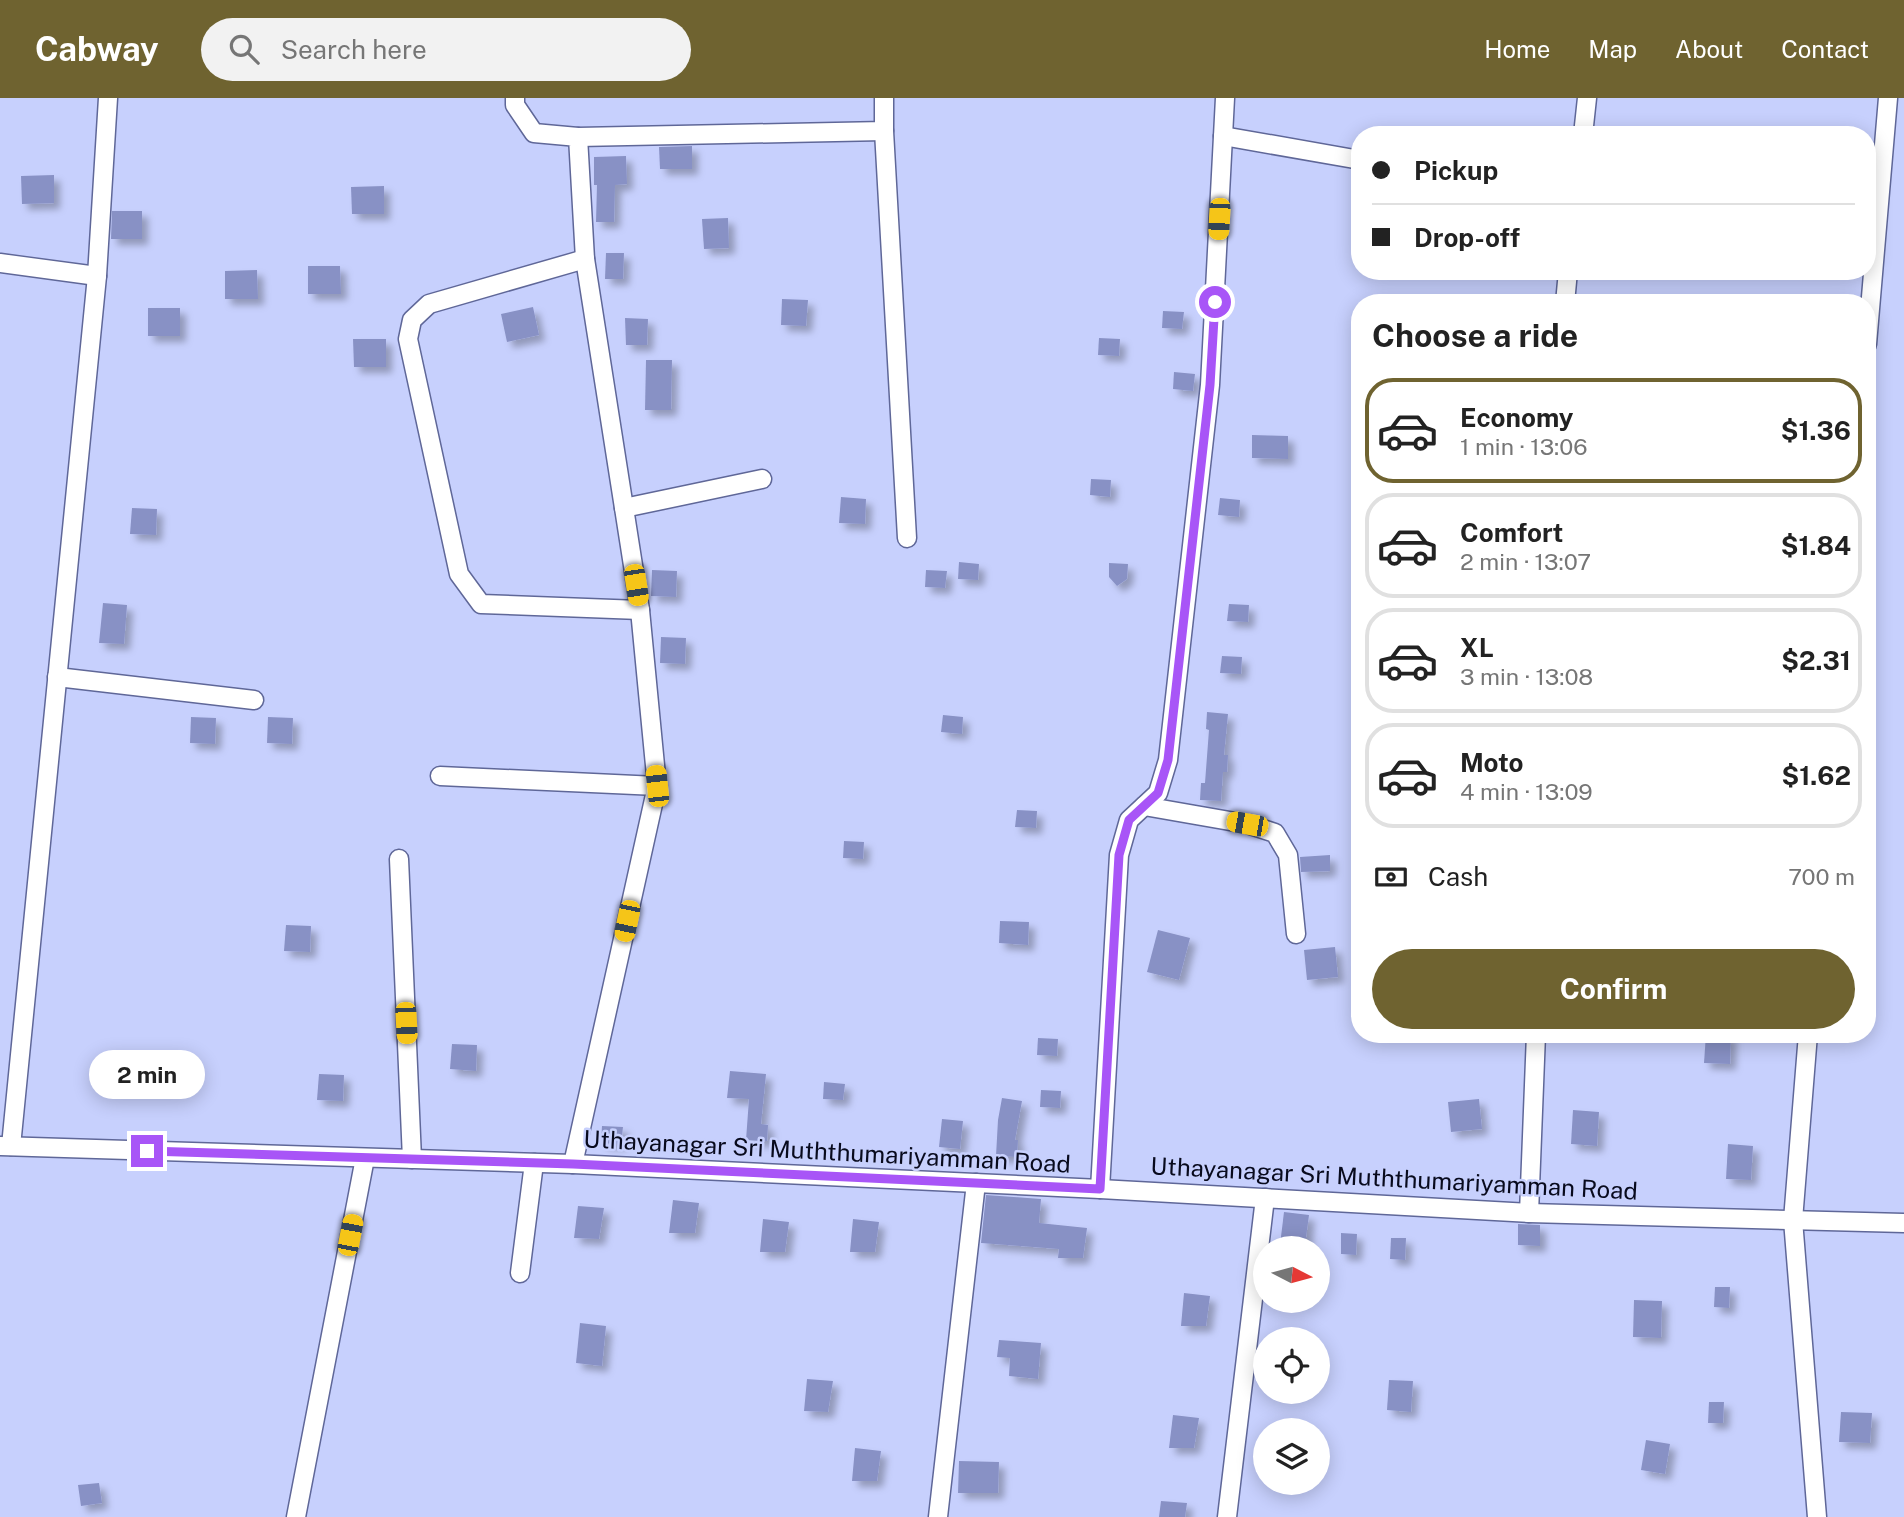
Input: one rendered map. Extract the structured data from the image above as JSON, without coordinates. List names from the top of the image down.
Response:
{
  "streets": {
    "street": ["Uthayanagar Sri Muththumariyamman Road"]
  },
  "north": "right",
  "page": {
    "header": "Cabway",
    "search": "Search here",
    "nav": [
      "Home",
      "Map",
      "About",
      "Contact"
    ],
    "banner": ["Pickup", "Drop-off"],
    "heading": "Choose a ride",
    "list": [
      {
        "name": "Economy",
        "note": "1 min · 13:06",
        "value": "$1.36"
      },
      {
        "name": "Comfort",
        "note": "2 min · 13:07",
        "value": "$1.84"
      },
      {
        "name": "XL",
        "note": "3 min · 13:08",
        "value": "$2.31"
      },
      {
        "name": "Moto",
        "note": "4 min · 13:09",
        "value": "$1.62"
      }
    ],
    "pay": ["Cash", "700 m"],
    "buttons": "Confirm",
    "bubble": "2 min"
  }
}
